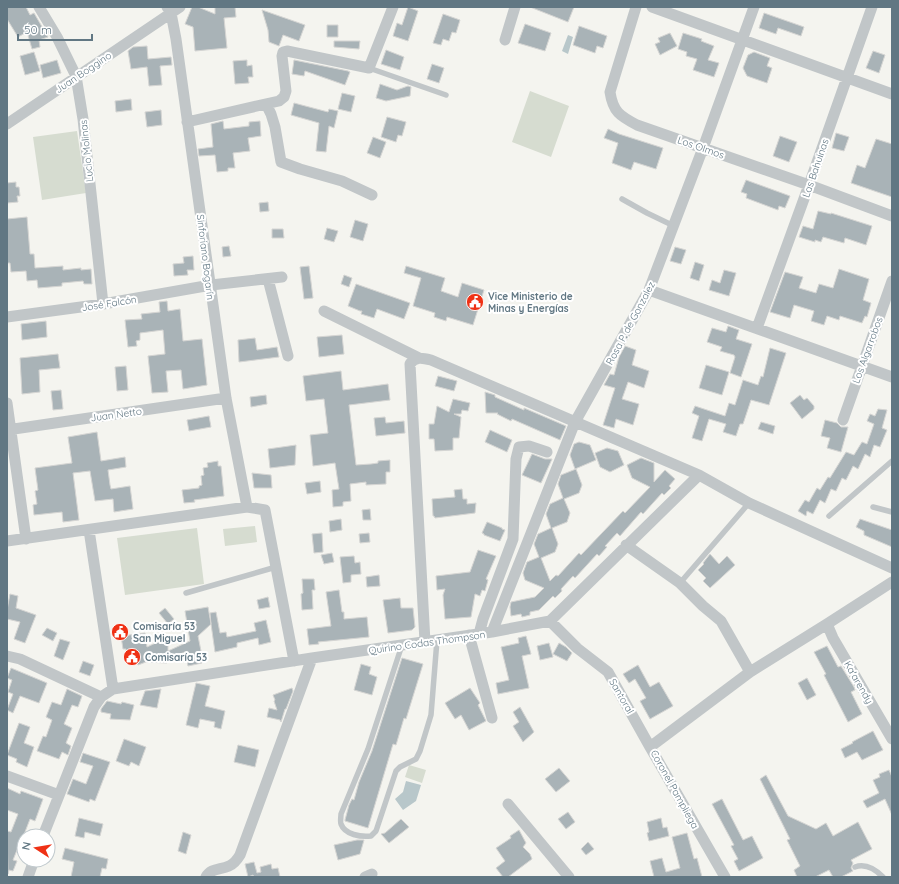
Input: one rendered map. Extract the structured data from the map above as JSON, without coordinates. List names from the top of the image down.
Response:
{
  "streets": {
    "street": [
      "Juan Boggino",
      "Los Olmos",
      "Lucio Molinas",
      "Las Bahuinas",
      "Sinforiano Bogarín",
      "José Falcón",
      "Rosa P. de Gonzalez",
      "Los Algarrobos",
      "Juan Netto",
      "Quirino Codas Thompson",
      "Ka'arendy",
      "Santoral",
      "Coronel Pampliega"
    ]
  },
  "crossings": [
    ["Juan Boggino", "Lucio Molinas"],
    ["Juan Boggino", "Sinforiano Bogarín"],
    ["Los Olmos", "Las Bahuinas"],
    ["Los Olmos", "Rosa P. de Gonzalez"],
    ["Lucio Molinas", "José Falcón"],
    ["Sinforiano Bogarín", "José Falcón"],
    ["Sinforiano Bogarín", "Juan Netto"],
    ["Rosa P. de Gonzalez", "Quirino Codas Thompson"],
    ["Quirino Codas Thompson", "Santoral"],
    ["Ka'arendy", "Coronel Pampliega"],
    ["Santoral", "Coronel Pampliega"]
  ],
  "places": {
    "public building": ["Vice Ministerio de Minas y Energías", "Comisaría 53 San Miguel", "Comisaría 53"]
  },
  "scale_bar": "50 m",
  "north": "left"
}
